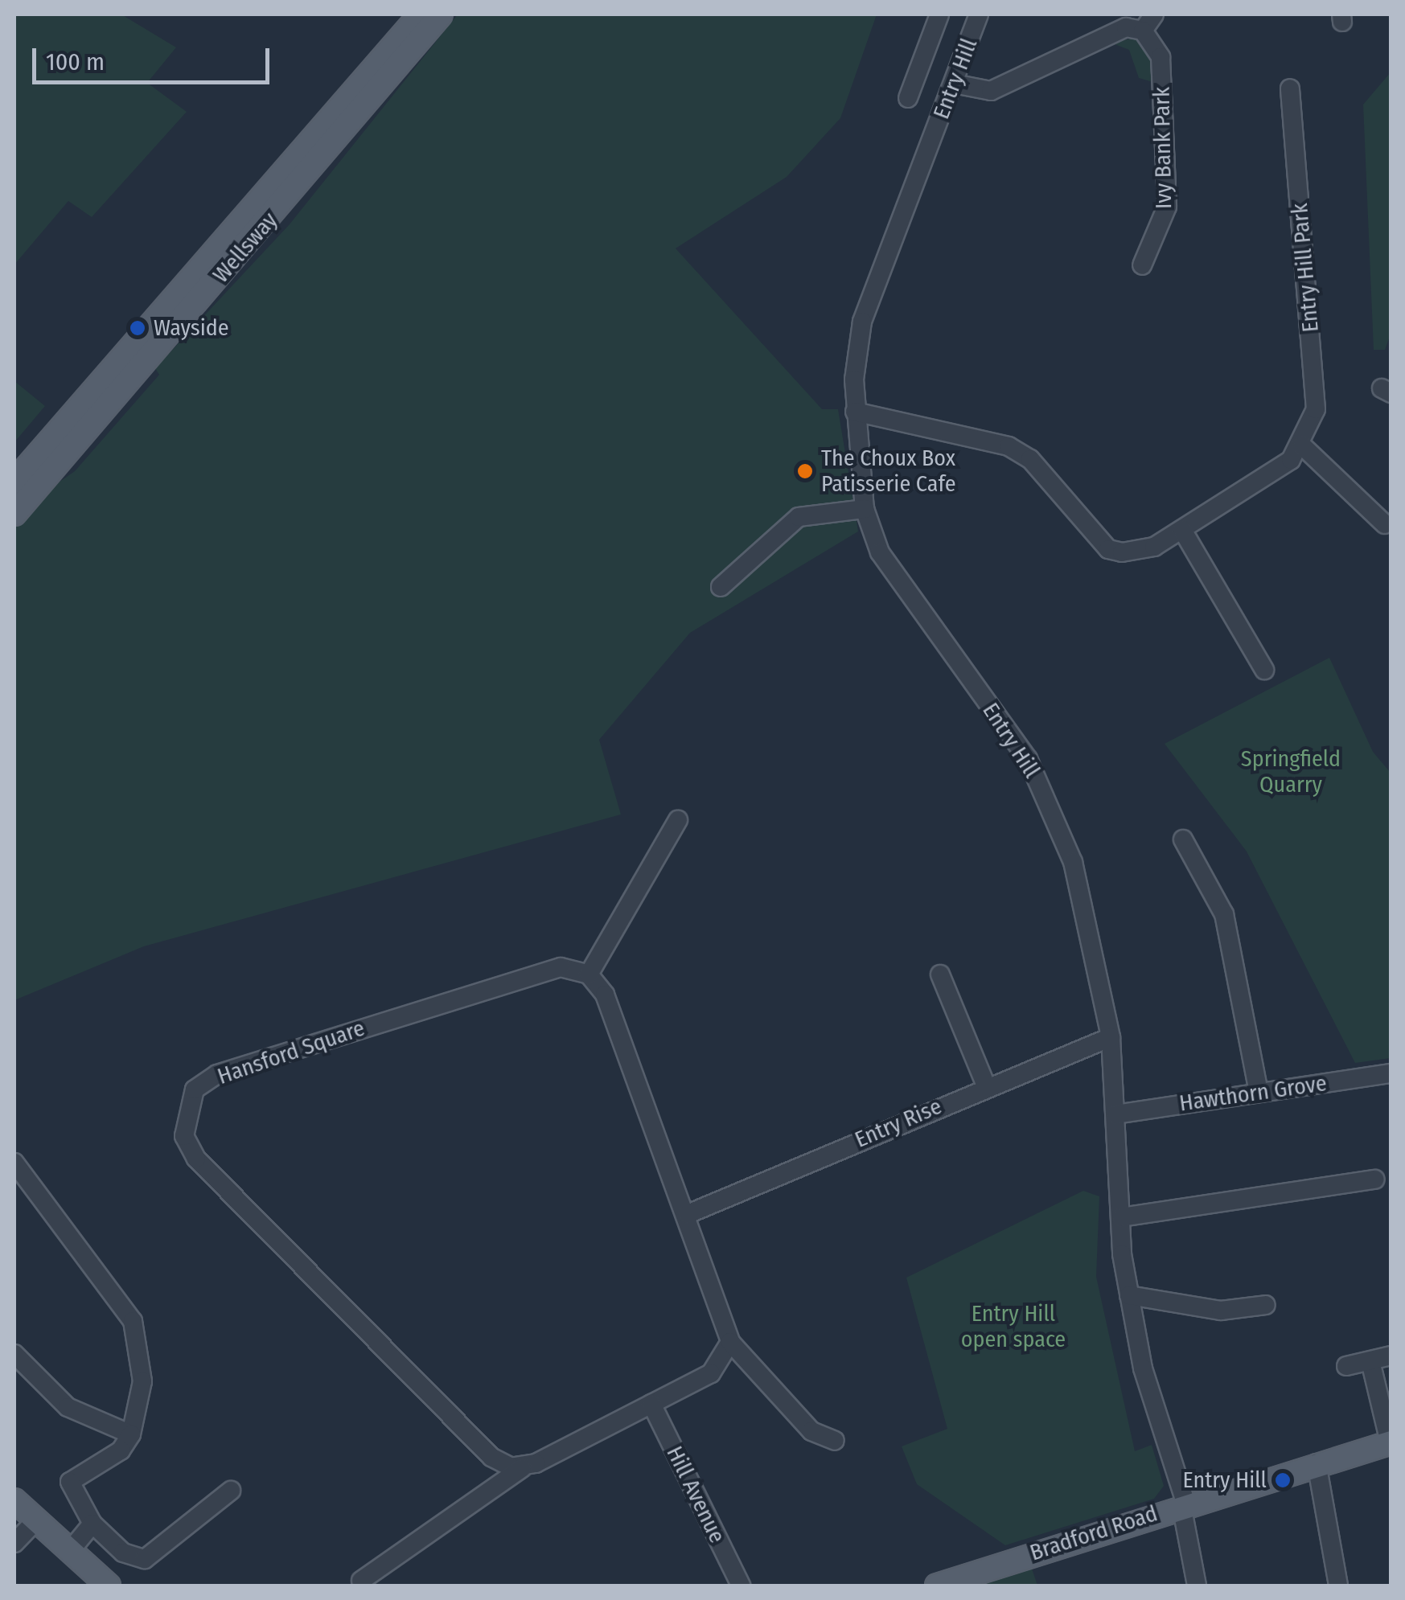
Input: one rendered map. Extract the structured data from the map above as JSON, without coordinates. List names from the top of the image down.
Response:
{
  "streets": {
    "main road": ["Wellsway", "Bradford Road"],
    "street": [
      "Entry Hill",
      "Ivy Bank Park",
      "Entry Hill Park",
      "Hansford Square",
      "Hawthorn Grove",
      "Entry Rise",
      "Hill Avenue"
    ]
  },
  "crossings": [
    ["Entry Hill", "Hawthorn Grove"],
    ["Entry Hill", "Entry Rise"],
    ["Entry Hill", "Bradford Road"]
  ],
  "parks": ["Springfield Quarry", "Entry Hill open space"],
  "places": ["Wayside", "The Choux Box Patisserie Cafe", "Entry Hill"],
  "scale_bar": "100 m"
}
